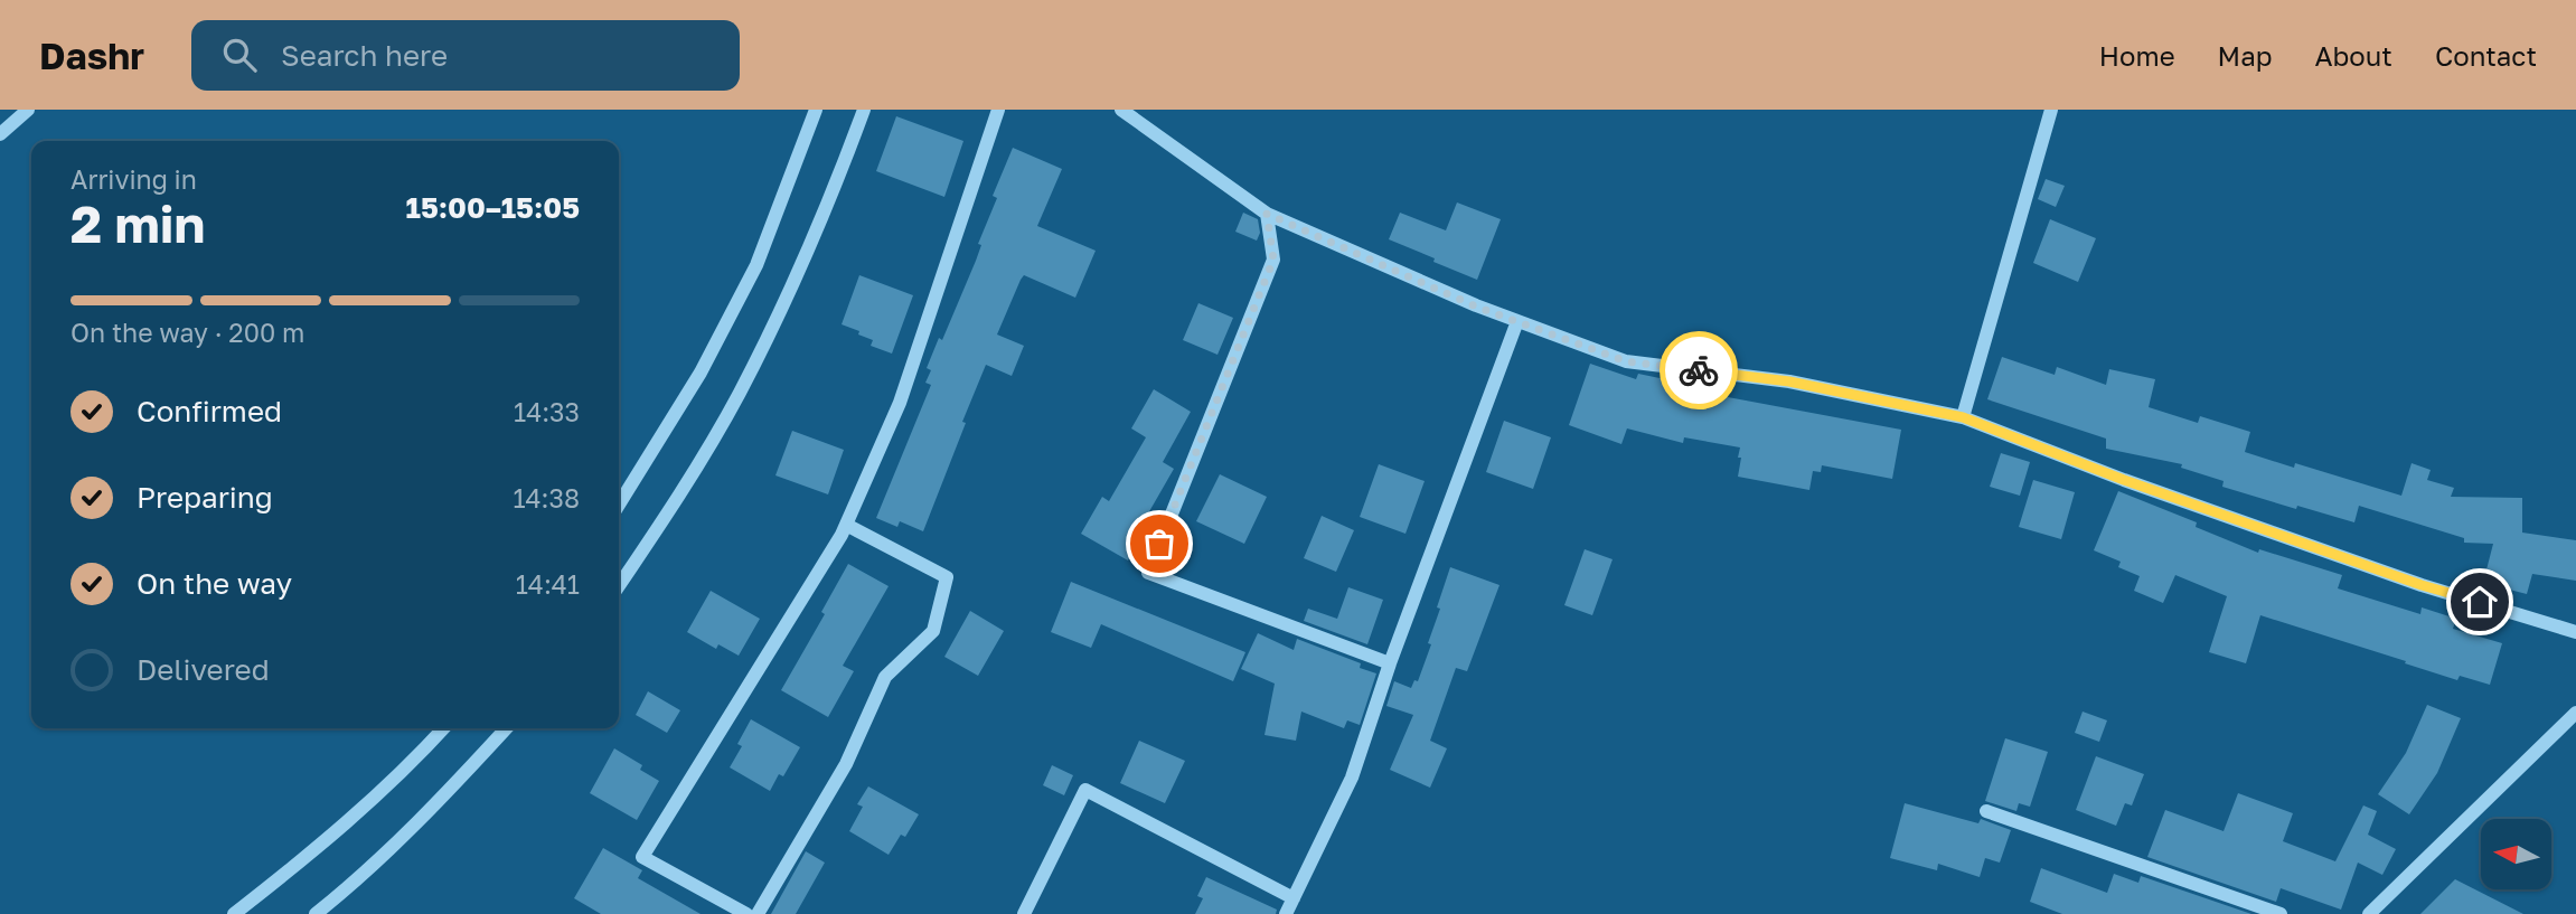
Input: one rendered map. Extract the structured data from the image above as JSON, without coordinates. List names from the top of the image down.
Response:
{
  "north": "left",
  "page": {
    "header": "Dashr",
    "search": "Search here",
    "nav": [
      "Home",
      "Map",
      "About",
      "Contact"
    ],
    "heading": ["2 min", "Arriving in", "15:00–15:05"],
    "bar": "On the way · 200 m",
    "list": [
      ["Confirmed", "14:33"],
      ["Preparing", "14:38"],
      ["On the way", "14:41"],
      "Delivered"
    ]
  }
}
